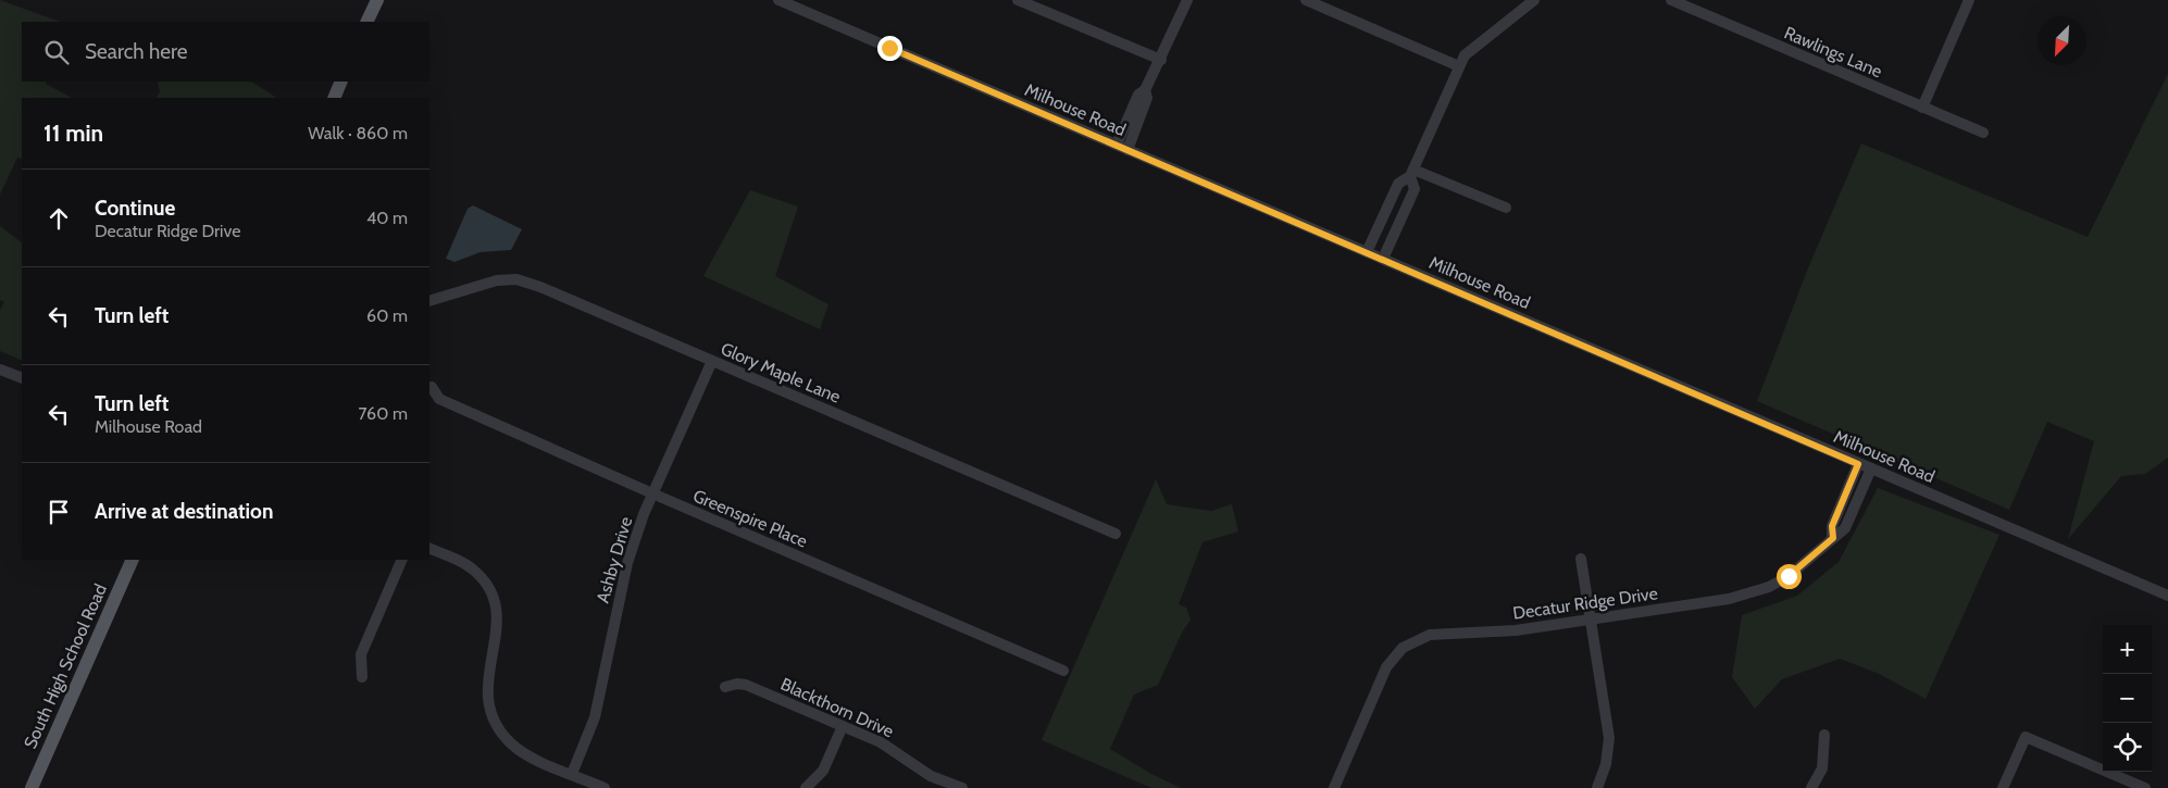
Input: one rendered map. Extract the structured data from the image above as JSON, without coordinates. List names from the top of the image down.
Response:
{
  "streets": {
    "main road": ["South High School Road"],
    "street": [
      "Rawlings Lane",
      "Milhouse Road",
      "Glory Maple Lane",
      "Greenspire Place",
      "Ashby Drive",
      "Decatur Ridge Drive",
      "Blackthorn Drive"
    ]
  },
  "crossings": [
    ["Milhouse Road", "Decatur Ridge Drive"],
    ["Glory Maple Lane", "Ashby Drive"],
    ["Greenspire Place", "Ashby Drive"]
  ],
  "north": "bottom left",
  "page": {
    "search": "Search here",
    "heading": ["11 min", "Walk · 860 m"],
    "list": [
      ["Continue", "Decatur Ridge Drive", "40 m"],
      ["Turn left", "60 m"],
      ["Turn left", "Milhouse Road", "760 m"],
      "Arrive at destination"
    ],
    "map_buttons": ["+", "−"]
  }
}
